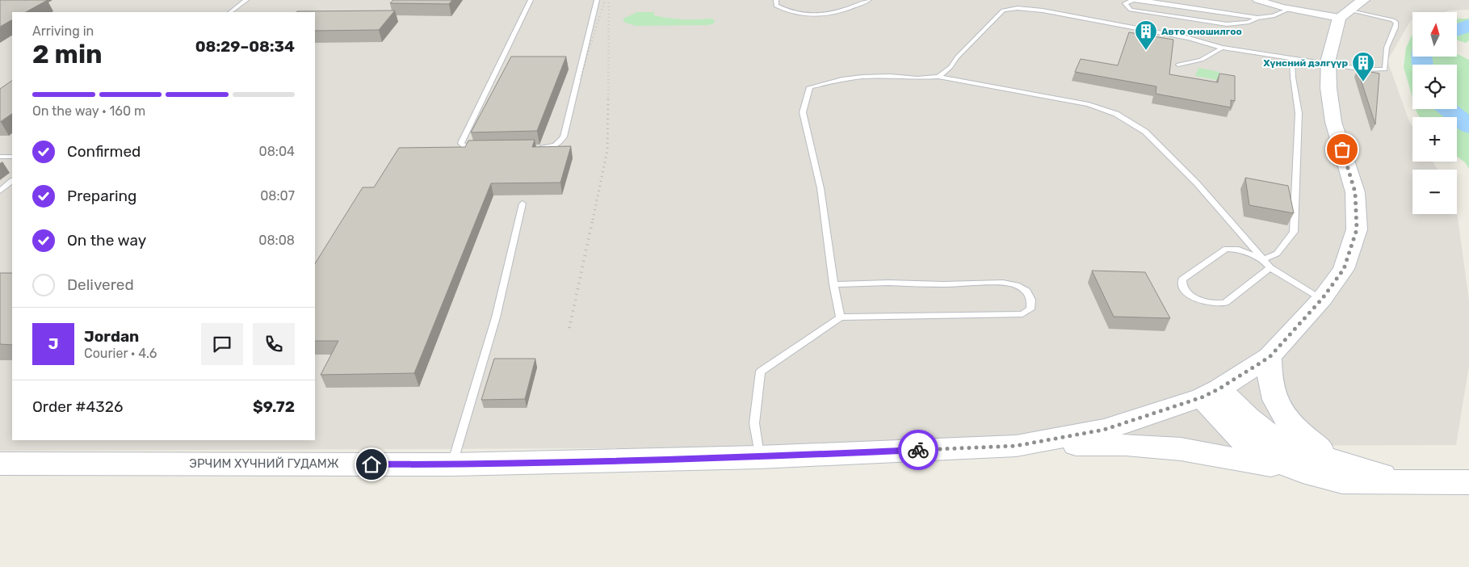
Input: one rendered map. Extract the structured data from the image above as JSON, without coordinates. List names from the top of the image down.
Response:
{
  "streets": {
    "main road": ["ЭРЧИМ ХҮЧНИЙ ГУДАМЖ"]
  },
  "places": {
    "building": ["Авто оношилгоо", "Хүнсний дэлгүүр"]
  },
  "north": "top",
  "page": {
    "map_buttons": ["+", "−"],
    "heading": ["2 min", "Arriving in", "08:29–08:34"],
    "panel": [
      "Jordan",
      "Courier · 4.6",
      "Order #4326",
      "$9.72"
    ],
    "bar": "On the way · 160 m",
    "list": [
      ["Confirmed", "08:04"],
      ["Preparing", "08:07"],
      ["On the way", "08:08"],
      "Delivered"
    ],
    "round": "J"
  }
}
